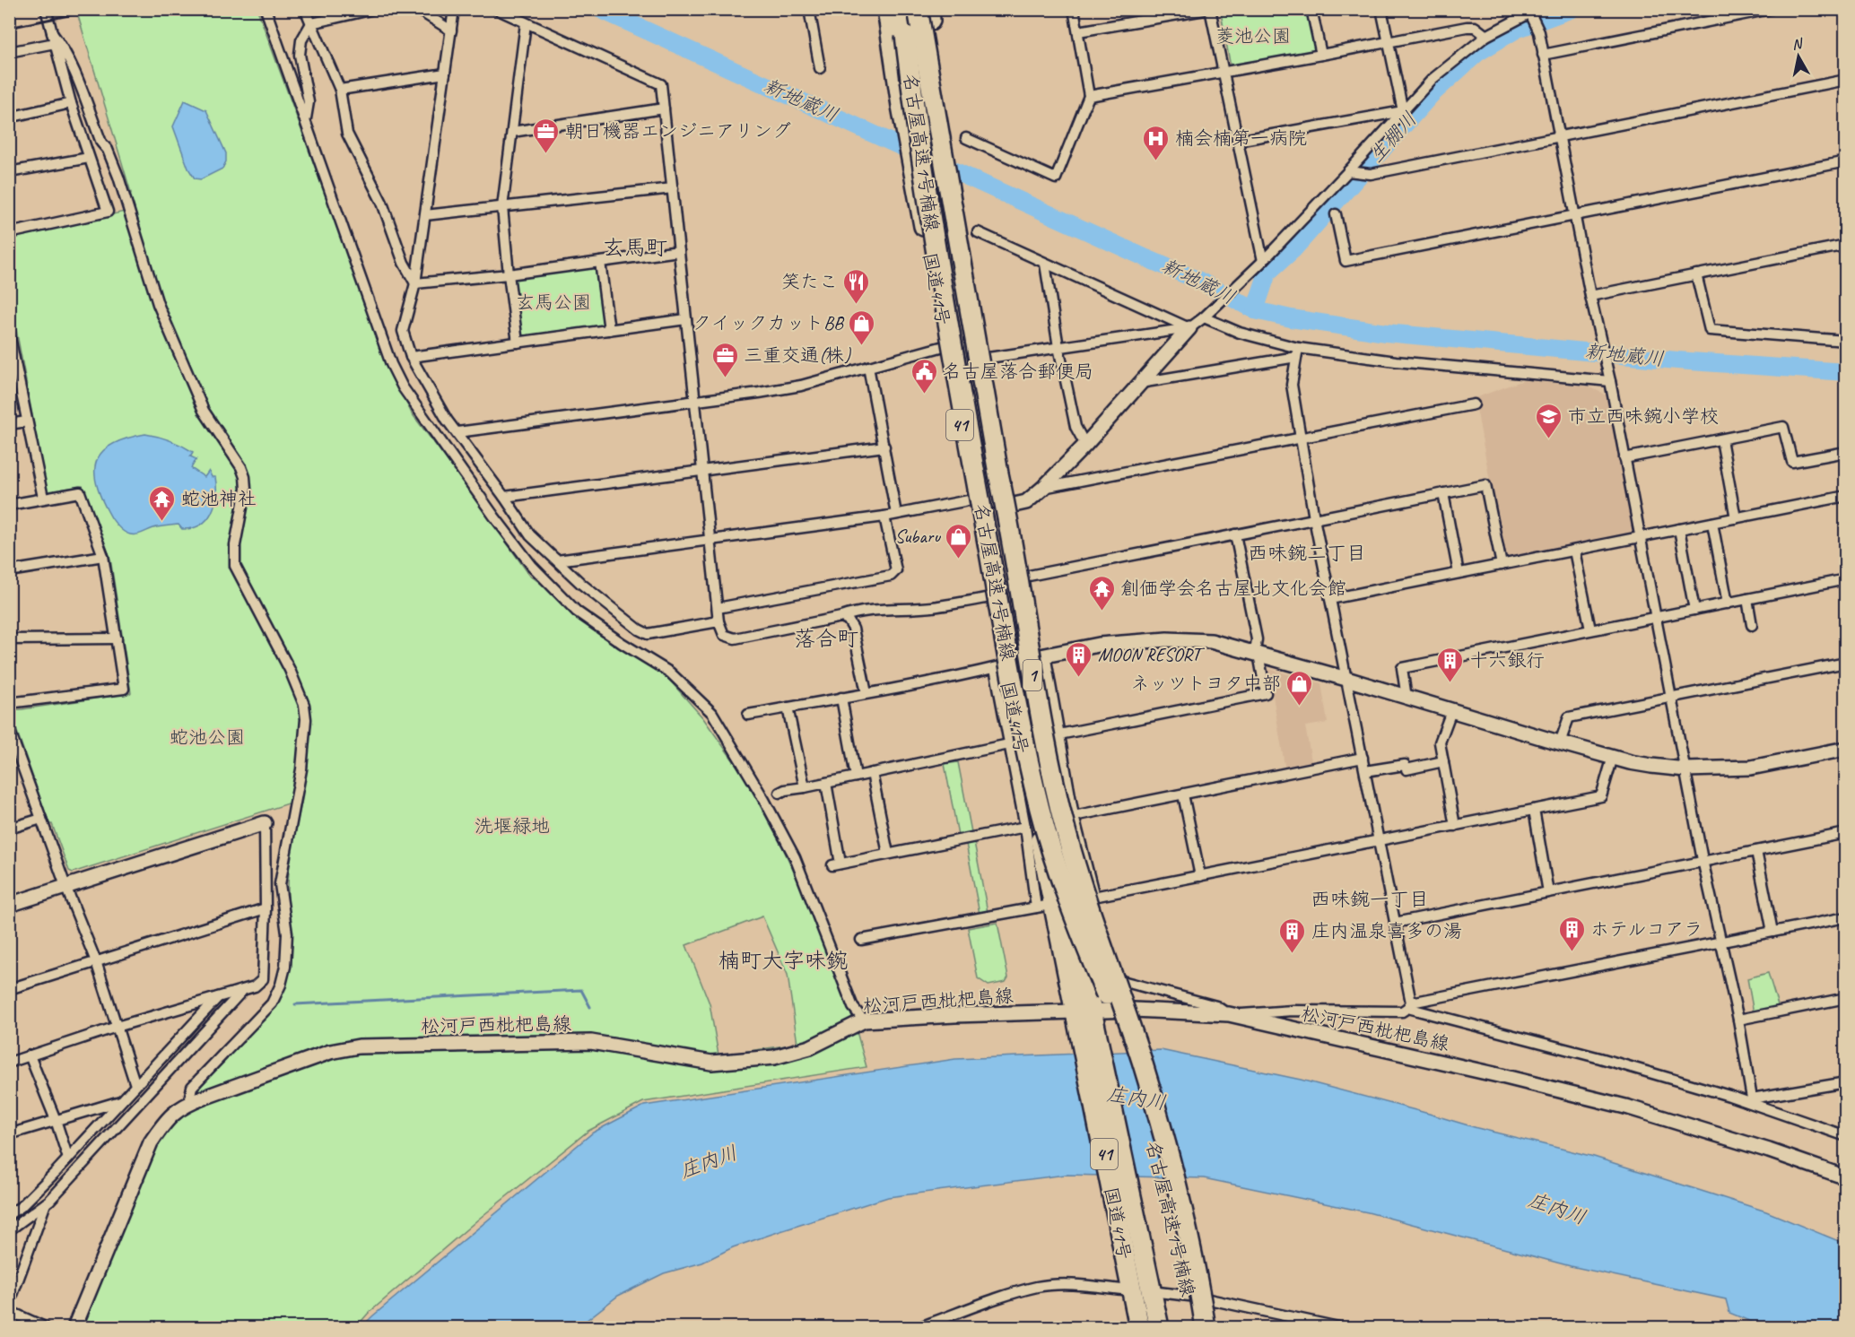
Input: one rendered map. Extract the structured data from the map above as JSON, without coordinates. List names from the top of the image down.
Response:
{
  "streets": {
    "highway": [
      "名古屋高速1号楠線",
      "国道41号",
      "41",
      "1"
    ],
    "main road": ["松河戸西枇杷島線"]
  },
  "crossings": [
    ["名古屋高速1号楠線", "国道41号"],
    ["国道41号", "松河戸西枇杷島線"]
  ],
  "districts": [
    "玄馬町",
    "西味鋺二丁目",
    "落合町",
    "西味鋺一丁目",
    "楠町大字味鋺"
  ],
  "water": ["新地蔵川", "生棚川", "庄内川"],
  "parks": [
    "菱池公園",
    "玄馬公園",
    "蛇池公園",
    "洗堰緑地"
  ],
  "places": {
    "office": ["朝日機器エンジニアリング", "三重交通(株)"],
    "hospital": ["楠会楠第一病院"],
    "restaurant": ["笑たこ"],
    "shop": ["クイックカットBB", "Subaru", "ネッツトヨタ中部"],
    "public building": ["名古屋落合郵便局"],
    "school or university": ["市立西味鋺小学校"],
    "temple": ["蛇池神社", "創価学会名古屋北文化会館"],
    "building": [
      "MOON RESORT",
      "十六銀行",
      "ホテルコアラ",
      "庄内温泉喜多の湯"
    ]
  },
  "north": "top"
}
